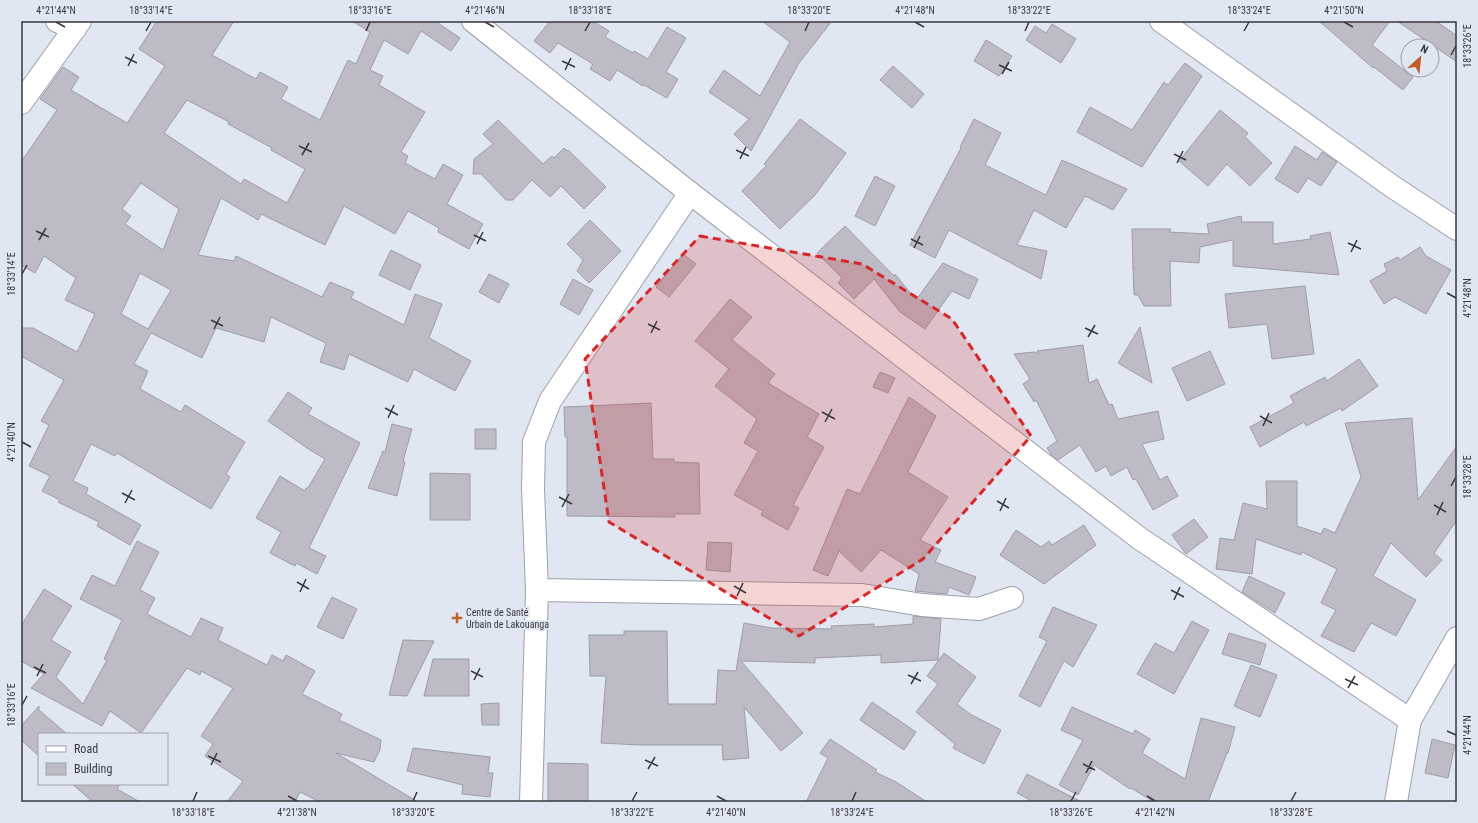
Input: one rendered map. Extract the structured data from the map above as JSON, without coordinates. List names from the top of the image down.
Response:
{
  "places": {
    "health": ["Centre de Santé Urbain de Lakouanga"]
  },
  "legend": ["Road", "Building"],
  "north": "top right",
  "coordinates": [
    "4°21'44\"N",
    "18°33'14\"E",
    "18°33'16\"E",
    "4°21'46\"N",
    "18°33'18\"E",
    "18°33'20\"E",
    "4°21'48\"N",
    "18°33'22\"E",
    "18°33'24\"E",
    "4°21'50\"N",
    "18°33'26\"E",
    "4°21'40\"N",
    "18°33'28\"E",
    "4°21'38\"N",
    "4°21'42\"N"
  ]
}
